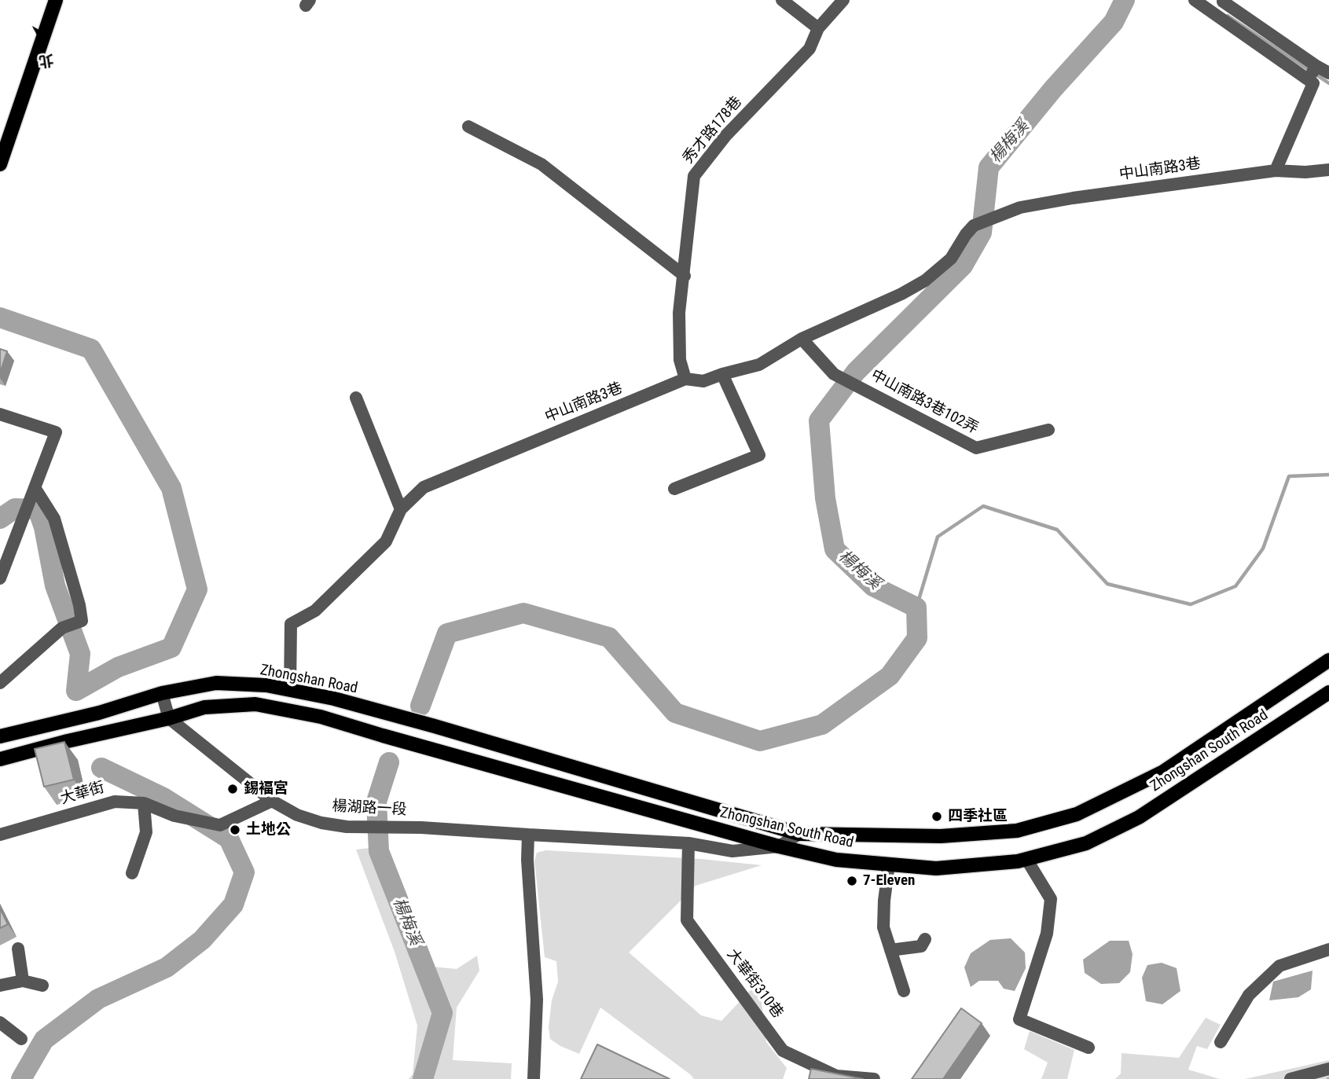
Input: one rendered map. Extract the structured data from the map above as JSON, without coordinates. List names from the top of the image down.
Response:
{
  "streets": {
    "main road": ["Zhongshan Road", "Zhongshan South Road"],
    "street": [
      "秀才路178巷",
      "中山南路3巷",
      "中山南路3巷102弄",
      "大華街",
      "楊湖路一段",
      "大華街310巷"
    ]
  },
  "crossings": [
    ["秀才路178巷", "中山南路3巷"],
    ["中山南路3巷", "中山南路3巷102弄"],
    ["中山南路3巷", "Zhongshan Road"],
    ["Zhongshan Road", "Zhongshan South Road"],
    ["Zhongshan South Road", "楊湖路一段"],
    ["大華街", "楊湖路一段"],
    ["楊湖路一段", "大華街310巷"]
  ],
  "water": ["楊梅溪"],
  "places": [
    "錫褔宮",
    "四季社區",
    "土地公",
    "7-Eleven"
  ],
  "north": "bottom"
}
